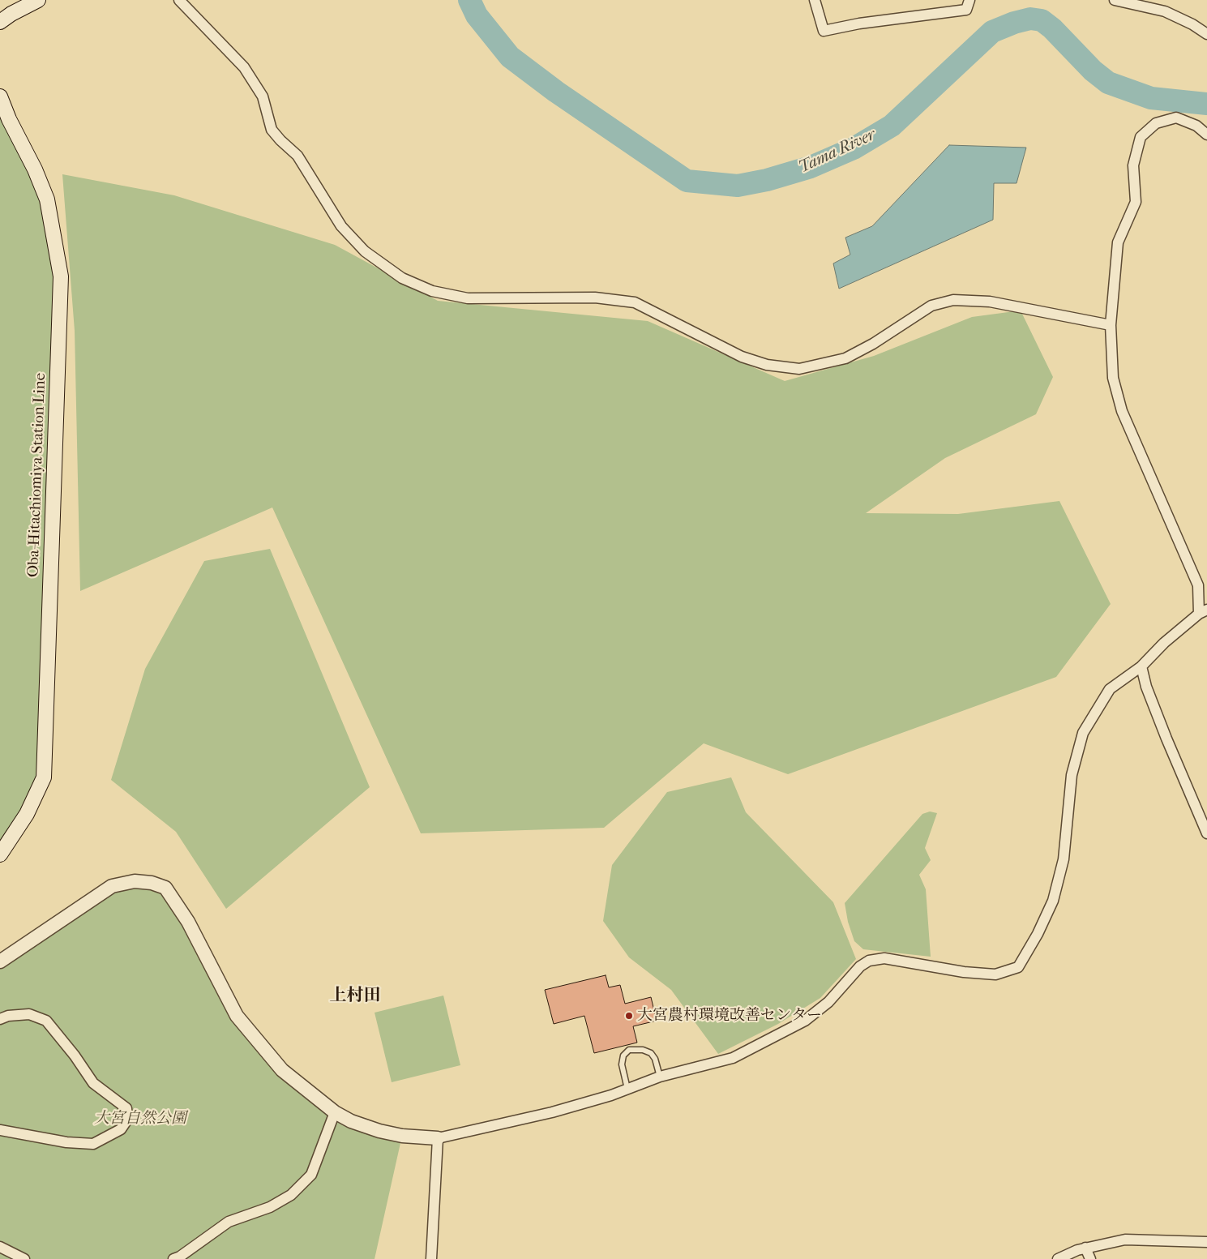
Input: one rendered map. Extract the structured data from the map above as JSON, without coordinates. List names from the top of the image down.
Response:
{
  "streets": {
    "main road": ["Oba-Hitachiomiya Station Line"]
  },
  "districts": ["上村田"],
  "water": ["Tama River"],
  "parks": ["大宮自然公園"],
  "places": ["大宮農村環境改善センター"]
}
